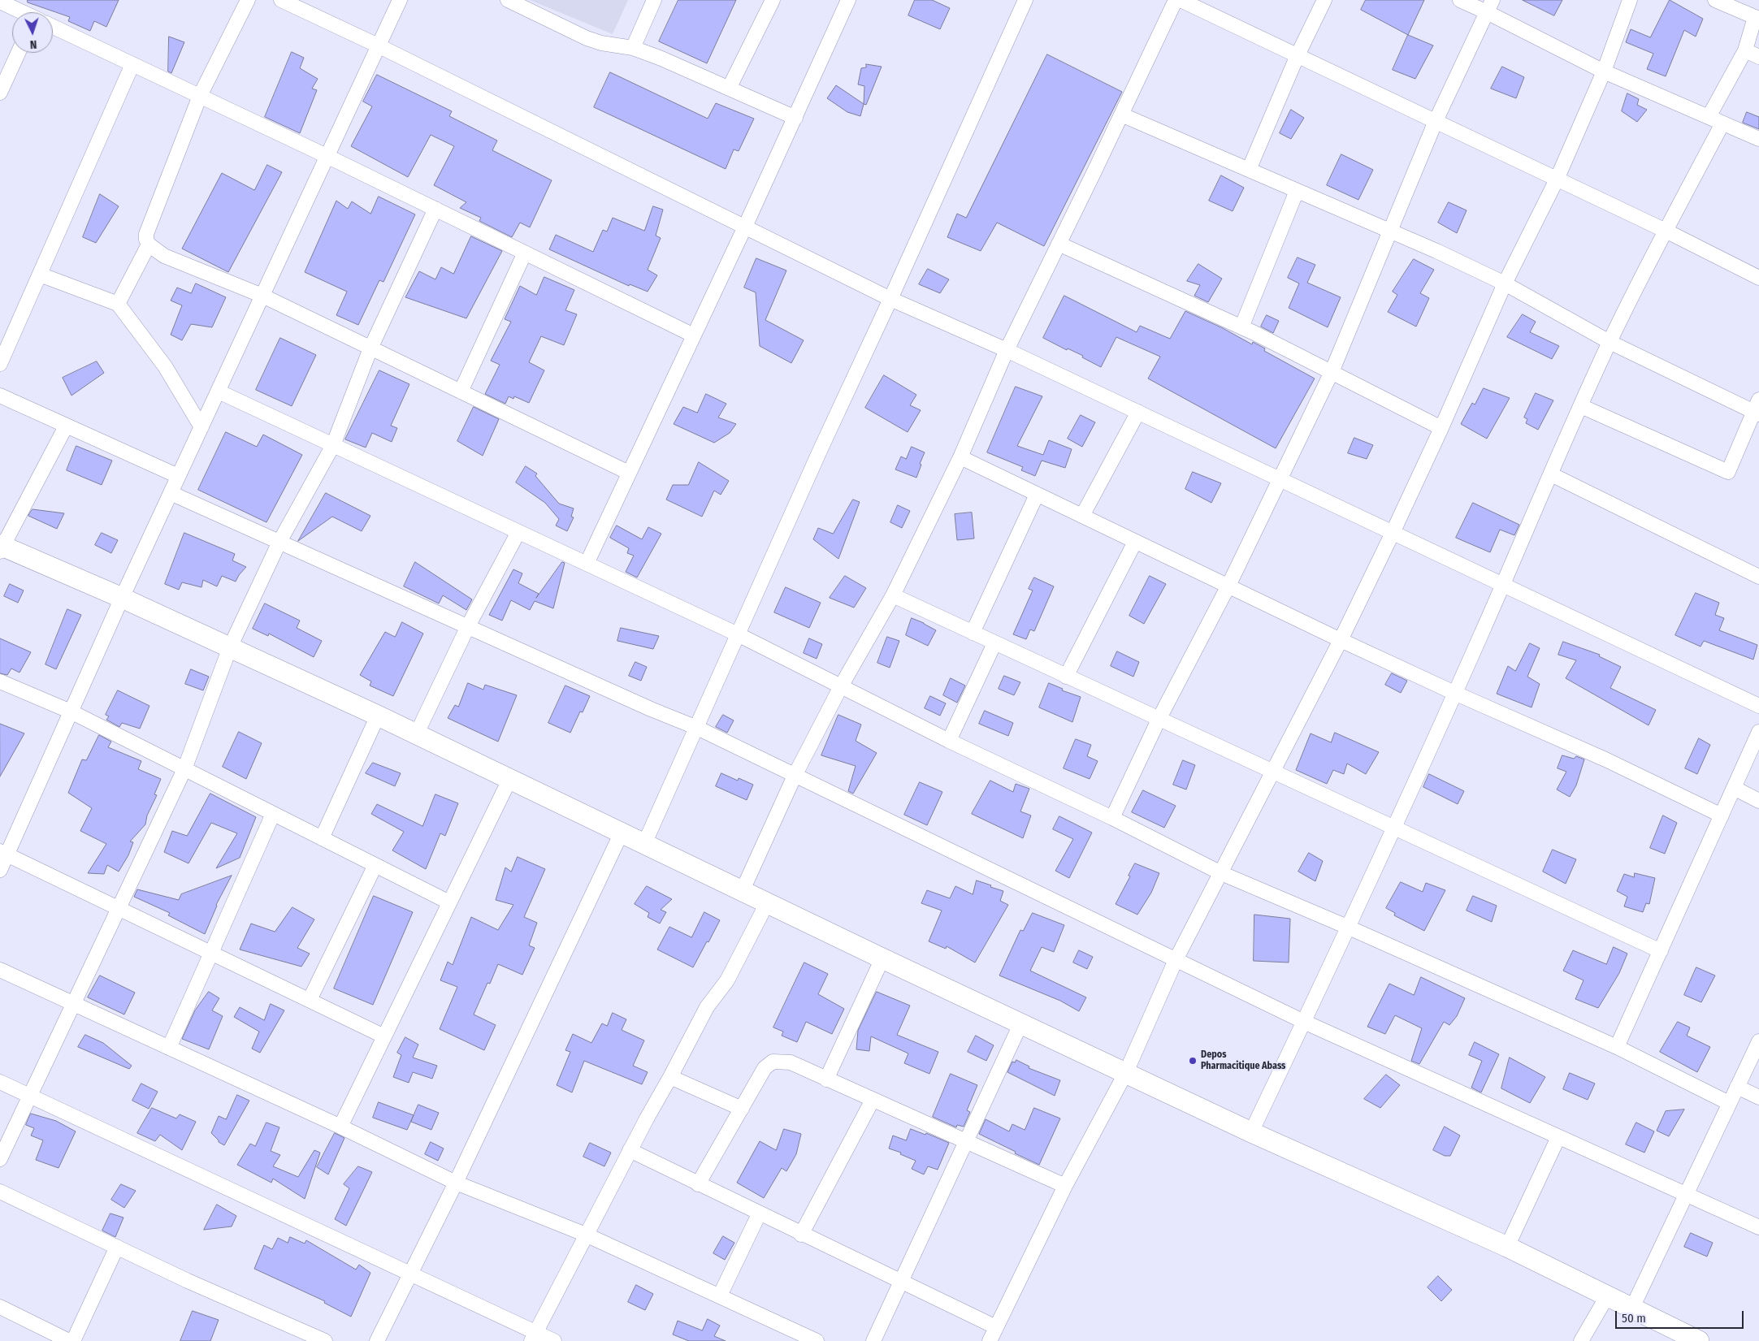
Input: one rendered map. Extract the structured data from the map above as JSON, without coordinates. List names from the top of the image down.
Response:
{
  "places": ["Depos Pharmacitique Abass"],
  "scale_bar": "50 m",
  "north": "bottom"
}
